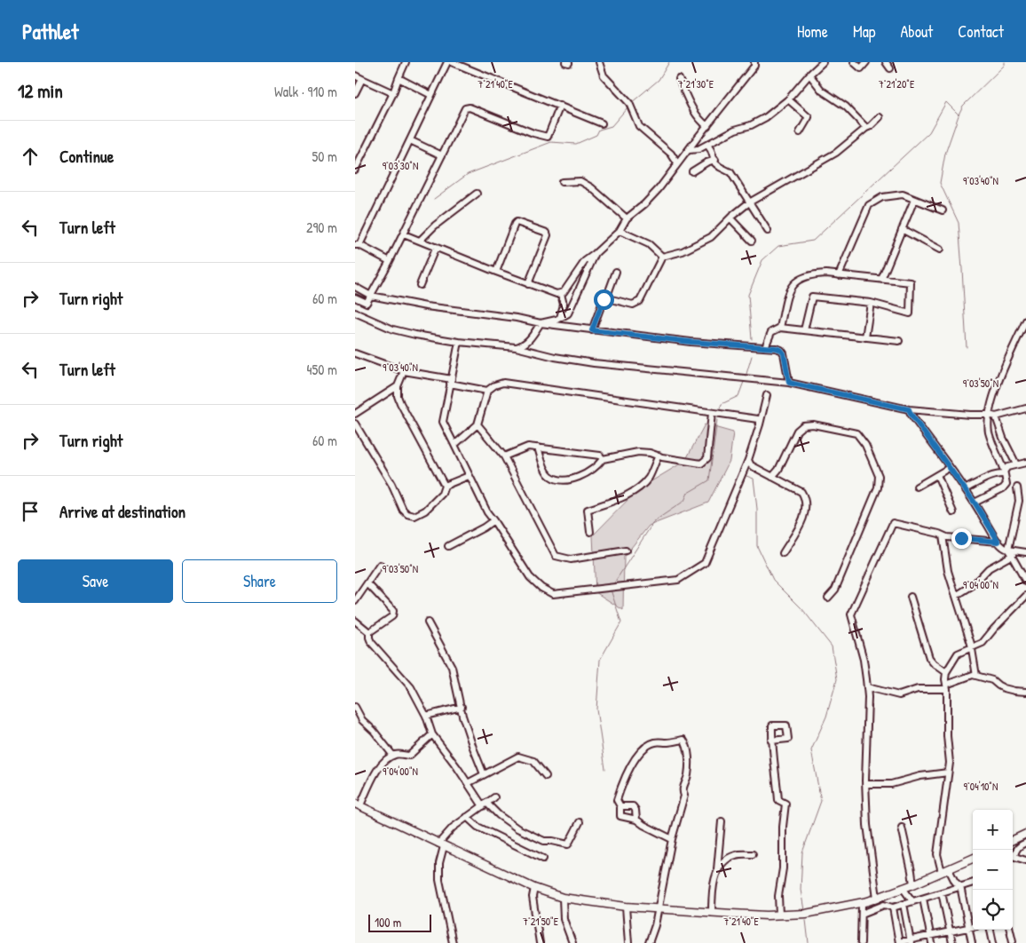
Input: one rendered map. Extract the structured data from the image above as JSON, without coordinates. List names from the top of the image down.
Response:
{
  "scale_bar": "100 m",
  "page": {
    "header": "Pathlet",
    "nav": [
      "Home",
      "Map",
      "About",
      "Contact"
    ],
    "heading": ["12 min", "Walk · 910 m"],
    "list": [
      ["Continue", "50 m"],
      ["Turn left", "290 m"],
      ["Turn right", "60 m"],
      ["Turn left", "450 m"],
      ["Turn right", "60 m"],
      "Arrive at destination"
    ],
    "buttons": ["Save", "Share"],
    "map_buttons": ["+", "−"],
    "scale": "100 m"
  },
  "coordinates": [
    "7°21'40\"E",
    "7°21'30\"E",
    "7°21'20\"E",
    "9°03'30\"N",
    "9°03'40\"N",
    "9°03'50\"N",
    "9°04'00\"N",
    "9°04'10\"N",
    "7°21'50\"E"
  ]
}
